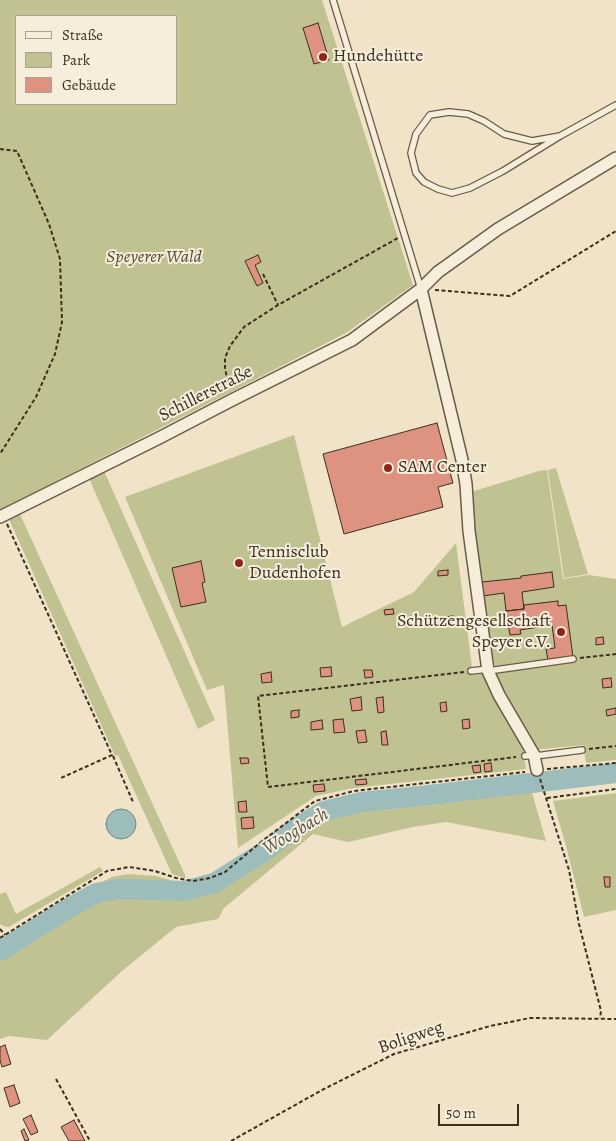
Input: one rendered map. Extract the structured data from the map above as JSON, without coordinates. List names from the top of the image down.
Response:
{
  "streets": {
    "street": ["Schillerstraße"],
    "path": ["Boligweg"]
  },
  "water": ["Woogbach"],
  "parks": ["Speyerer Wald"],
  "places": [
    "Hundehütte",
    "SAM Center",
    "Tennisclub Dudenhofen",
    "Schützengesellschaft Speyer e.V."
  ],
  "legend": ["Straße", "Park", "Gebäude"],
  "scale_bar": "50 m"
}
